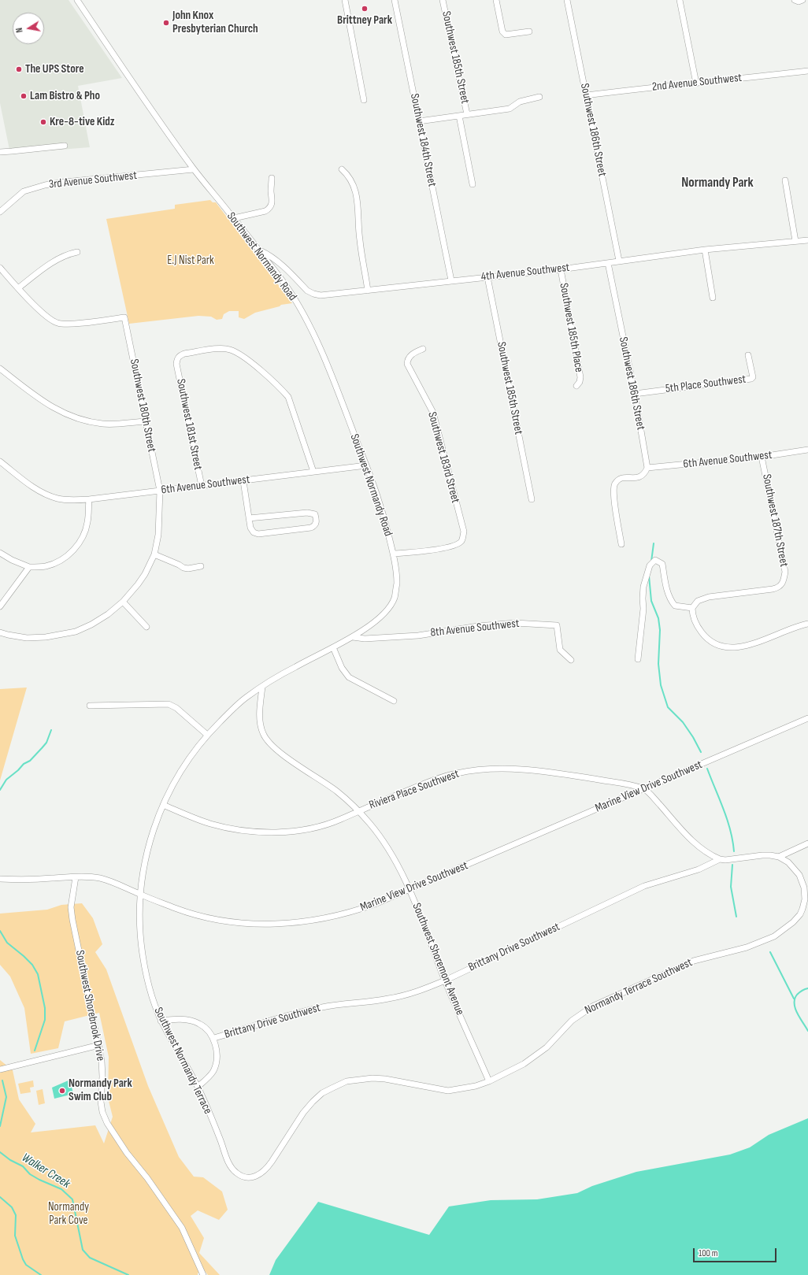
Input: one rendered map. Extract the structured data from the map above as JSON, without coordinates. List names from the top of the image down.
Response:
{
  "streets": {
    "street": [
      "Southwest 185th Street",
      "2nd Avenue Southwest",
      "Southwest 186th Street",
      "Southwest 184th Street",
      "3rd Avenue Southwest",
      "Southwest Normandy Road",
      "4th Avenue Southwest",
      "Southwest 185th Place",
      "5th Place Southwest",
      "Southwest 180th Street",
      "Southwest 181st Street",
      "Southwest 183rd Street",
      "6th Avenue Southwest",
      "Southwest 187th Street",
      "8th Avenue Southwest",
      "Marine View Drive Southwest",
      "Riviera Place Southwest",
      "Brittany Drive Southwest",
      "Southwest Shoremont Avenue",
      "Normandy Terrace Southwest",
      "Southwest Shorebrook Drive",
      "Southwest Normandy Terrace"
    ]
  },
  "crossings": [
    ["Southwest 185th Street", "4th Avenue Southwest"],
    ["2nd Avenue Southwest", "Southwest 186th Street"],
    ["Southwest 186th Street", "4th Avenue Southwest"],
    ["Southwest 186th Street", "5th Place Southwest"],
    ["Southwest 186th Street", "6th Avenue Southwest"],
    ["Southwest 184th Street", "4th Avenue Southwest"],
    ["3rd Avenue Southwest", "Southwest Normandy Road"],
    ["Southwest Normandy Road", "4th Avenue Southwest"],
    ["Southwest Normandy Road", "Southwest 183rd Street"],
    ["Southwest Normandy Road", "6th Avenue Southwest"],
    ["Southwest Normandy Road", "8th Avenue Southwest"],
    ["Southwest Normandy Road", "Southwest Normandy Terrace"],
    ["4th Avenue Southwest", "Southwest 185th Place"],
    ["Southwest 180th Street", "6th Avenue Southwest"],
    ["Southwest 181st Street", "6th Avenue Southwest"],
    ["6th Avenue Southwest", "Southwest 187th Street"],
    ["8th Avenue Southwest", "Southwest Normandy Terrace"],
    ["Marine View Drive Southwest", "Riviera Place Southwest"],
    ["Marine View Drive Southwest", "Southwest Shoremont Avenue"],
    ["Marine View Drive Southwest", "Southwest Shorebrook Drive"],
    ["Marine View Drive Southwest", "Southwest Normandy Terrace"],
    ["Riviera Place Southwest", "Southwest Shoremont Avenue"],
    ["Riviera Place Southwest", "Southwest Normandy Terrace"],
    ["Brittany Drive Southwest", "Southwest Shoremont Avenue"],
    ["Brittany Drive Southwest", "Normandy Terrace Southwest"],
    ["Southwest Shoremont Avenue", "Normandy Terrace Southwest"],
    ["Southwest Shoremont Avenue", "Southwest Normandy Terrace"],
    ["Normandy Terrace Southwest", "Southwest Normandy Terrace"]
  ],
  "districts": ["Normandy Park"],
  "water": ["Walker Creek"],
  "parks": ["E.J Nist Park", "Normandy Park Cove"],
  "places": [
    "Brittney Park",
    "John Knox Presbyterian Church",
    "The UPS Store",
    "Lam Bistro & Pho",
    "Kre-8-tive Kidz",
    "Normandy Park Swim Club"
  ],
  "scale_bar": "100 m",
  "north": "left"
}
